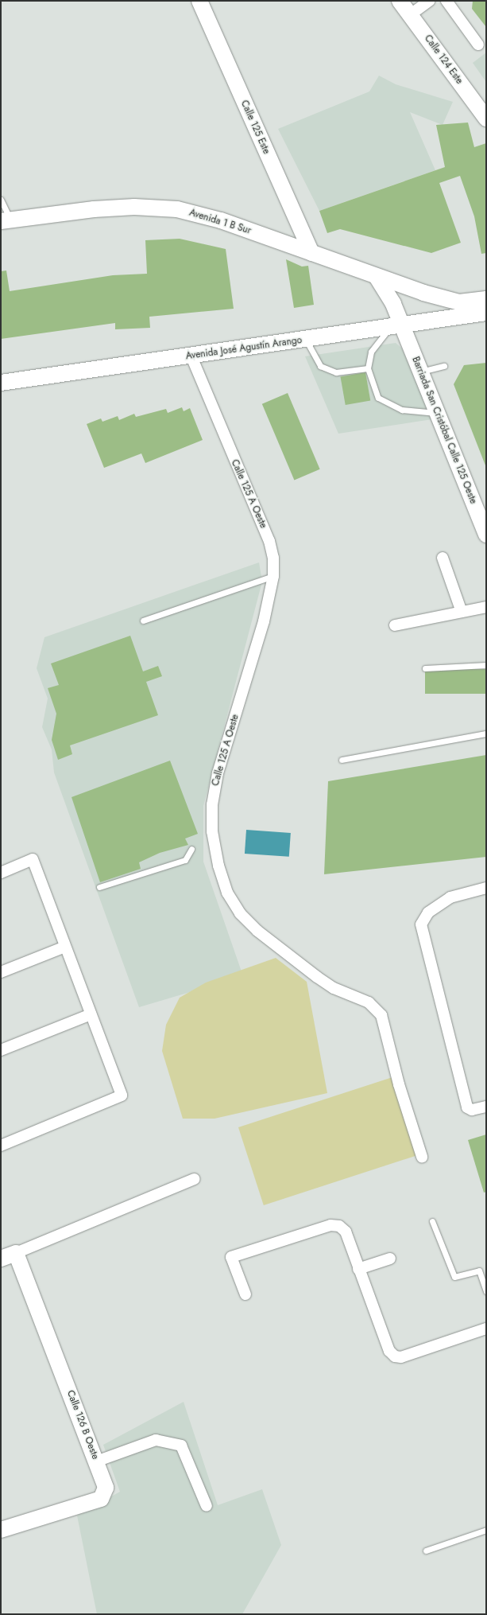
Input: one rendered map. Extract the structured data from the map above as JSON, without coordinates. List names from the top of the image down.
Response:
{
  "streets": {
    "main road": [
      "Calle 124 Este",
      "Calle 125 Este",
      "Avenida 1 B Sur",
      "Avenida José Agustín Arango",
      "Barriada San Cristóbal Calle 125 Oeste",
      "Calle 126 B Oeste"
    ],
    "street": ["Calle 125 A Oeste"]
  },
  "crossings": [
    ["Calle 125 Este", "Avenida 1 B Sur"],
    ["Avenida José Agustín Arango", "Barriada San Cristóbal Calle 125 Oeste"],
    ["Avenida José Agustín Arango", "Calle 125 A Oeste"]
  ]
}
